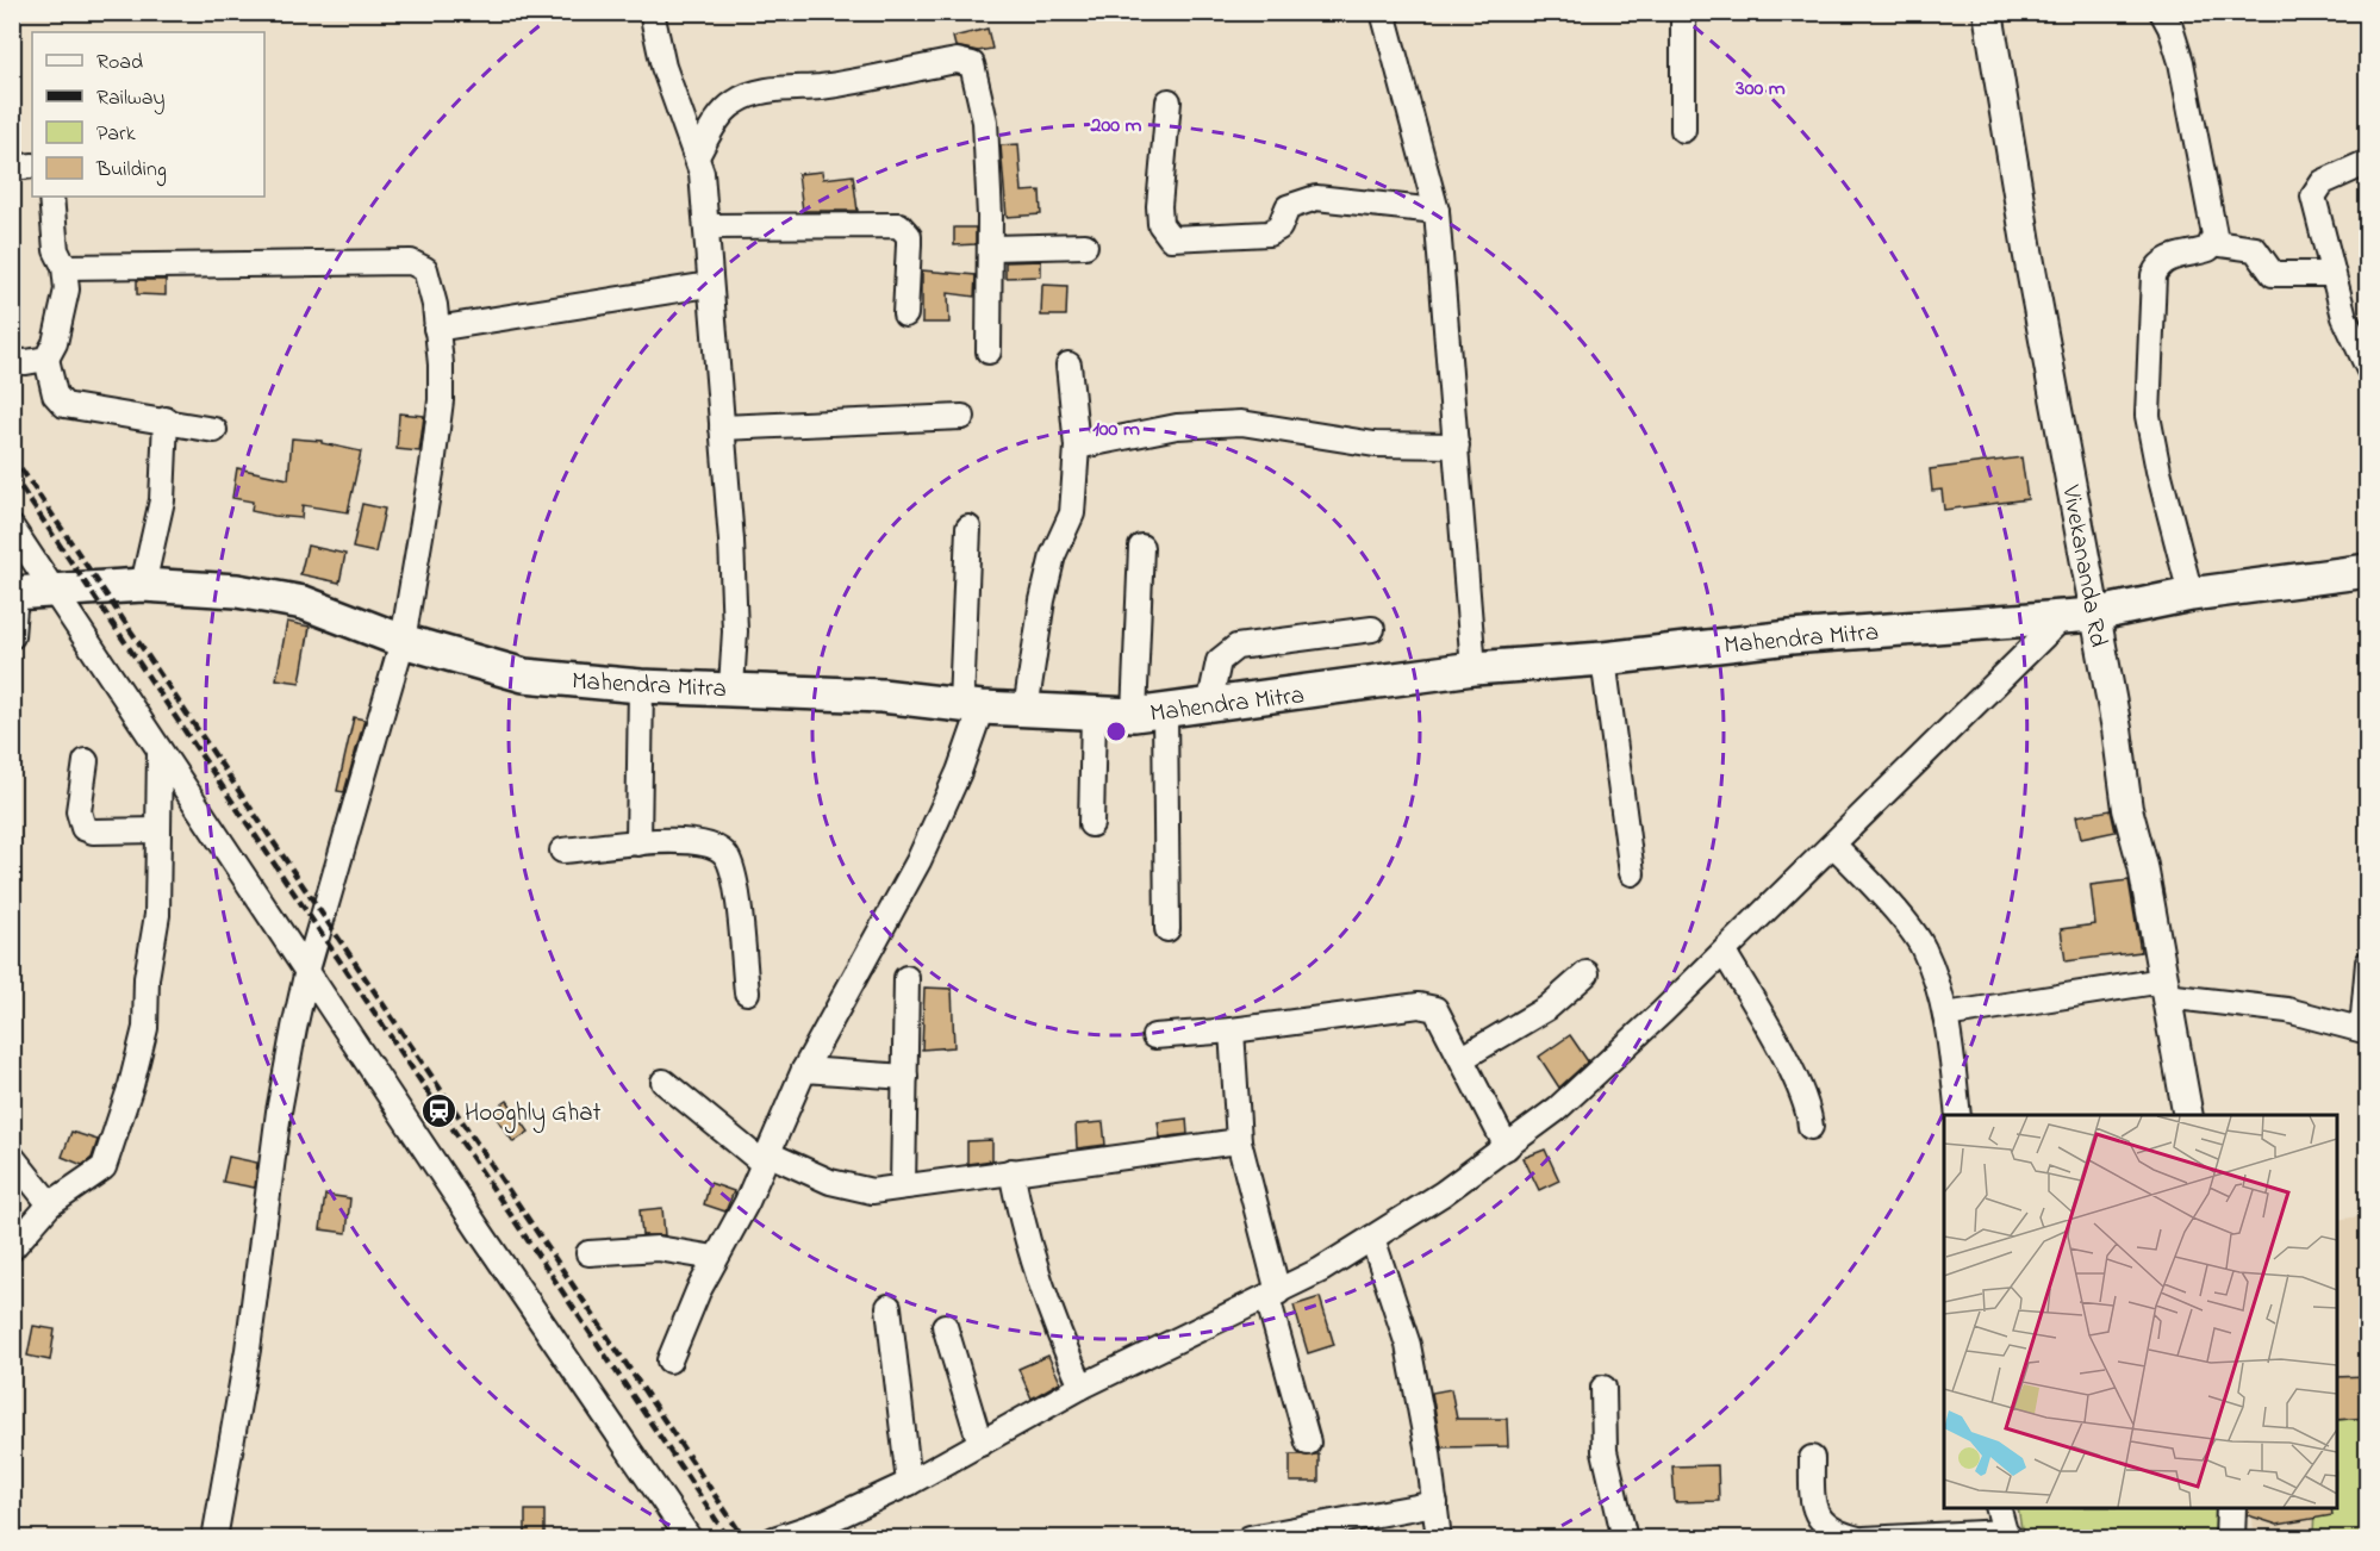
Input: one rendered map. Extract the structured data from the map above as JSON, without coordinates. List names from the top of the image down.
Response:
{
  "streets": {
    "main road": ["Mahendra Mitra"],
    "street": ["Vivekananda Rd"]
  },
  "crossings": [
    ["Vivekananda Rd", "Mahendra Mitra"]
  ],
  "places": {
    "station": ["Hooghly Ghat"]
  },
  "legend": [
    "Road",
    "Railway",
    "Park",
    "Building"
  ],
  "rings": ["300 m", "200 m", "100 m"]
}
